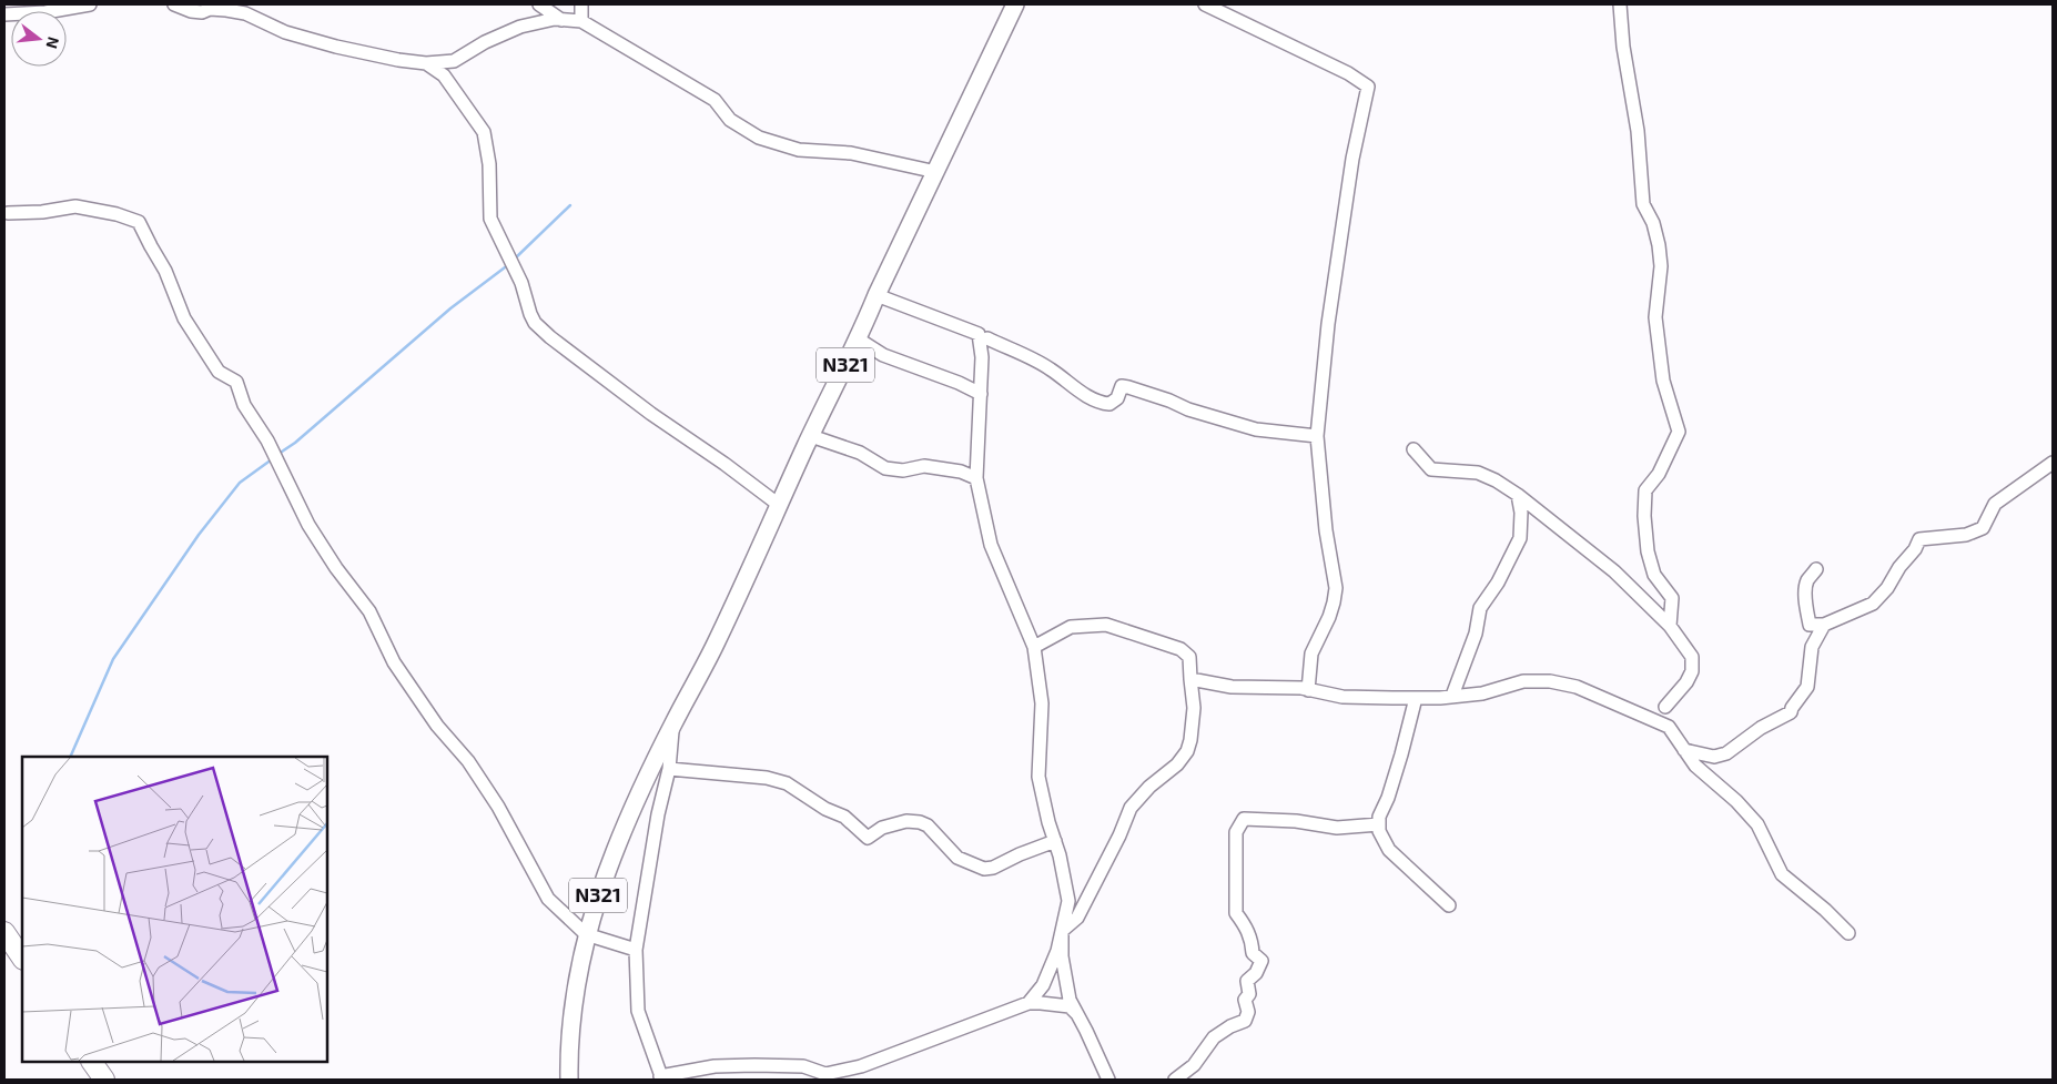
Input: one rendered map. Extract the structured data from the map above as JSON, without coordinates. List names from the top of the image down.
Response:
{
  "streets": {
    "main road": ["N321"]
  },
  "north": "right"
}
